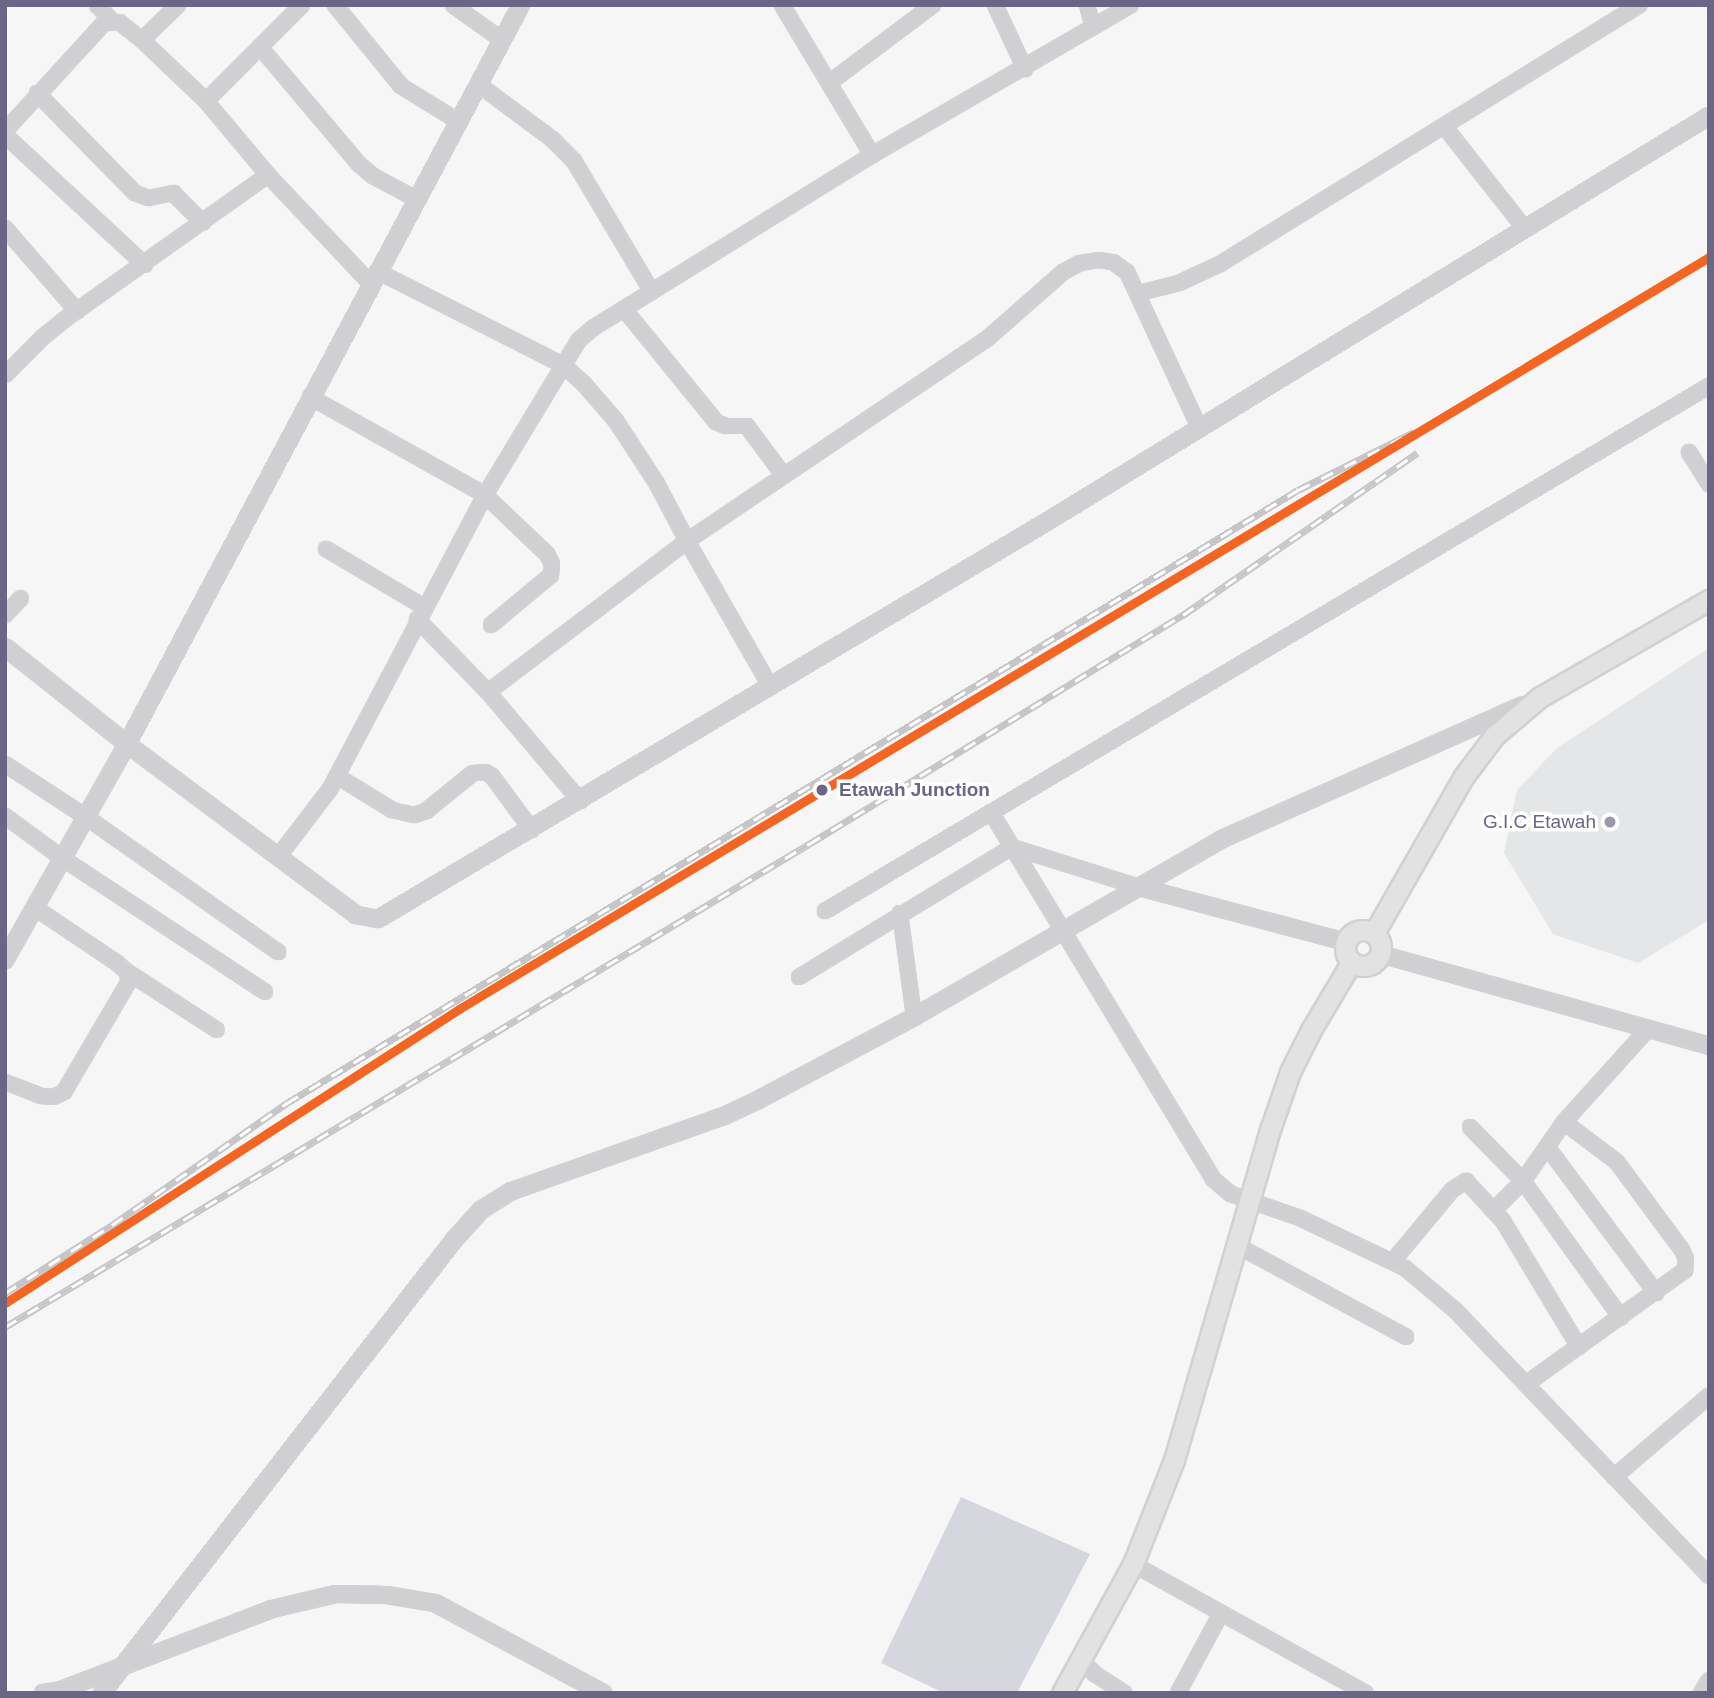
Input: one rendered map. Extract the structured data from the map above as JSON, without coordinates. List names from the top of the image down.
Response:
{
  "places": ["Etawah Junction", "G.I.C Etawah"]
}
